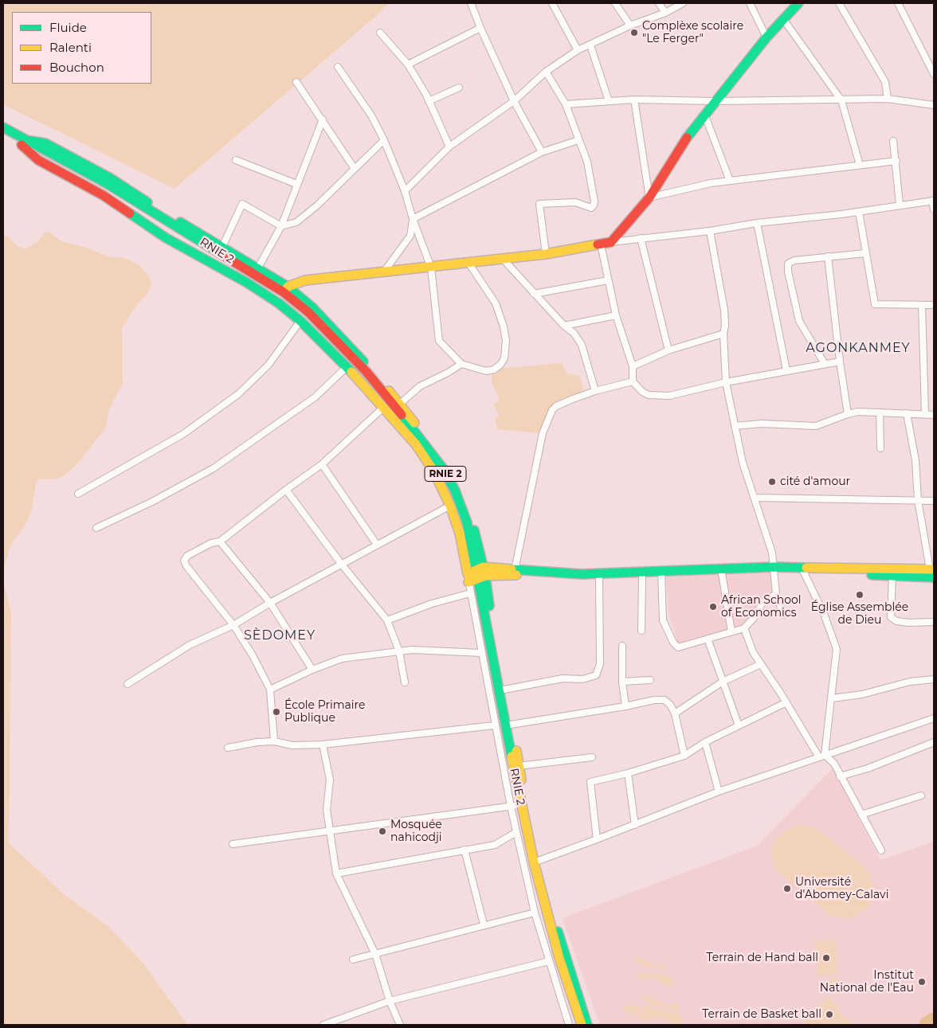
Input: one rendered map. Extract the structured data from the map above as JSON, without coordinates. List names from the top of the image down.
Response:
{
  "streets": {
    "main road": ["RNIE 2"]
  },
  "districts": ["AGONKANMEY", "SÈDOMEY"],
  "places": [
    "Complèxe scolaire \"Le Ferger\"",
    "cité d'amour",
    "Église Assemblée de Dieu",
    "African School of Economics",
    "École Primaire Publique",
    "Mosquée nahicodji",
    "Université d'Abomey-Calavi",
    "Terrain de Hand ball",
    "Institut National de l'Eau",
    "Terrain de Basket ball"
  ],
  "legend": ["Fluide", "Ralenti", "Bouchon"]
}
